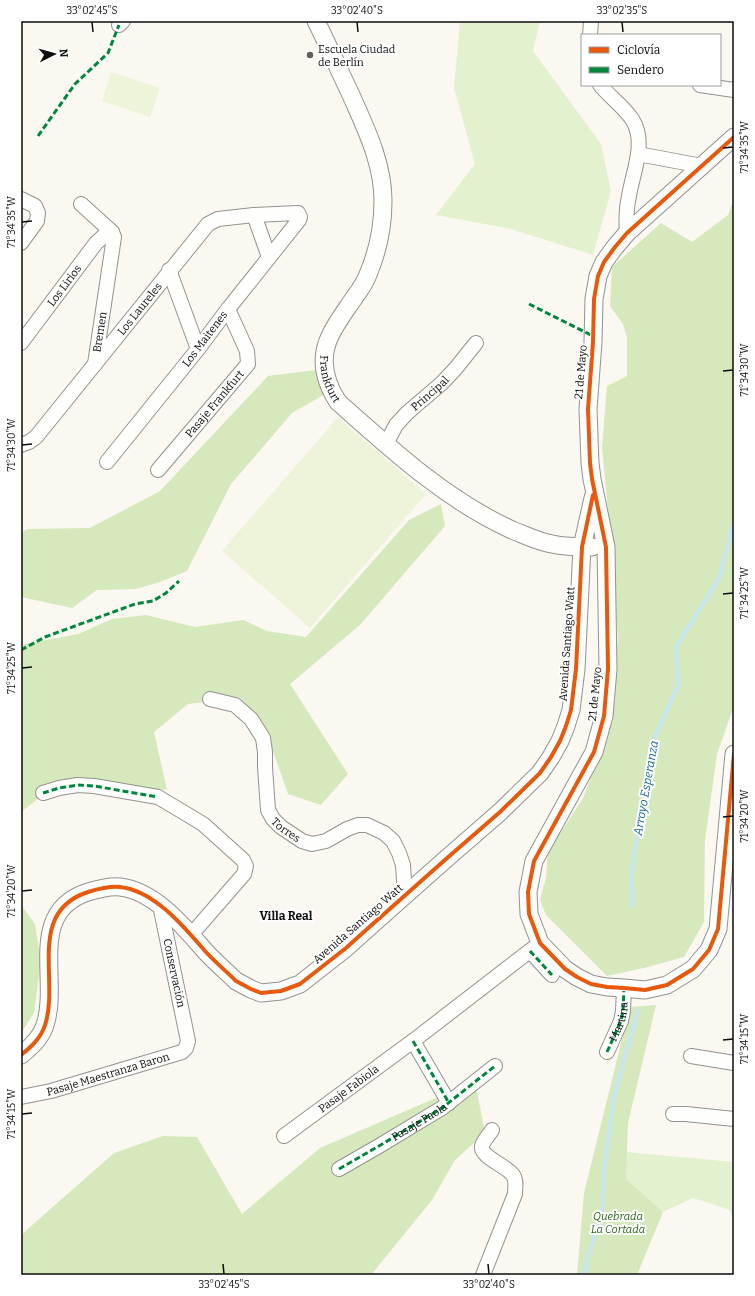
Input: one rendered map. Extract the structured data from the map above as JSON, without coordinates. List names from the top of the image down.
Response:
{
  "streets": {
    "street": [
      "Los Lirios",
      "Los Laureles",
      "Bremen",
      "Los Maitenes",
      "21 de Mayo",
      "Frankfurt",
      "Principal",
      "Pasaje Frankfurt",
      "Avenida Santiago Watt",
      "Torres",
      "Conservación",
      "Martina",
      "Pasaje Maestranza Baron",
      "Pasaje Fabiola",
      "Pasaje Paola"
    ]
  },
  "crossings": [
    ["Los Lirios", "Bremen"],
    ["Los Laureles", "Bremen"],
    ["Los Laureles", "Los Maitenes"],
    ["Los Maitenes", "Pasaje Frankfurt"],
    ["21 de Mayo", "Frankfurt"],
    ["21 de Mayo", "Avenida Santiago Watt"],
    ["21 de Mayo", "Martina"],
    ["21 de Mayo", "Pasaje Fabiola"],
    ["Frankfurt", "Principal"],
    ["Frankfurt", "Avenida Santiago Watt"],
    ["Avenida Santiago Watt", "Torres"],
    ["Avenida Santiago Watt", "Conservación"],
    ["Conservación", "Pasaje Maestranza Baron"]
  ],
  "districts": ["Villa Real"],
  "water": ["Arroyo Esperanza"],
  "parks": ["Quebrada La Cortada"],
  "places": ["Escuela Ciudad de Berlín"],
  "legend": ["Ciclovía", "Sendero"],
  "north": "right",
  "coordinates": [
    "33°02'45\"S",
    "33°02'40\"S",
    "33°02'35\"S",
    "71°34'35\"W",
    "71°34'30\"W",
    "71°34'25\"W",
    "71°34'20\"W",
    "71°34'15\"W"
  ]
}
